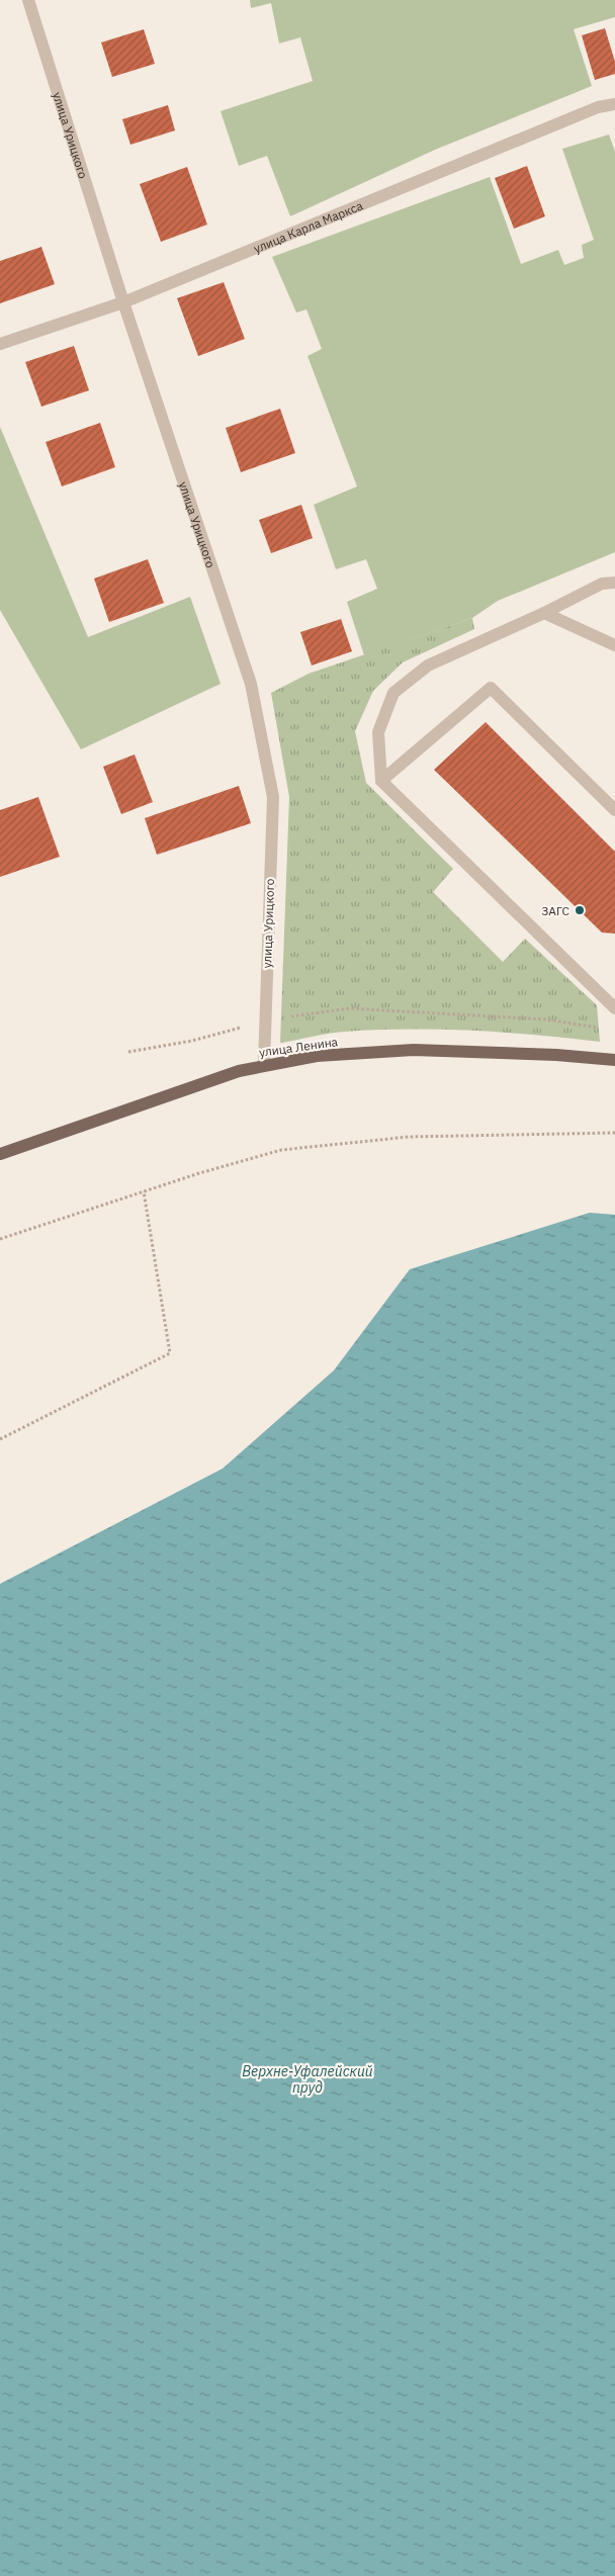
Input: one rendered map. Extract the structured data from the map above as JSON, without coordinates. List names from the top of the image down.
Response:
{
  "streets": {
    "main road": ["улица Ленина"],
    "street": ["улица Урицкого", "улица Карла Маркса"]
  },
  "crossings": [
    ["улица Урицкого", "улица Карла Маркса"],
    ["улица Урицкого", "улица Ленина"]
  ],
  "water": ["Верхне-Уфалейский пруд"],
  "places": ["ЗАГС"]
}
